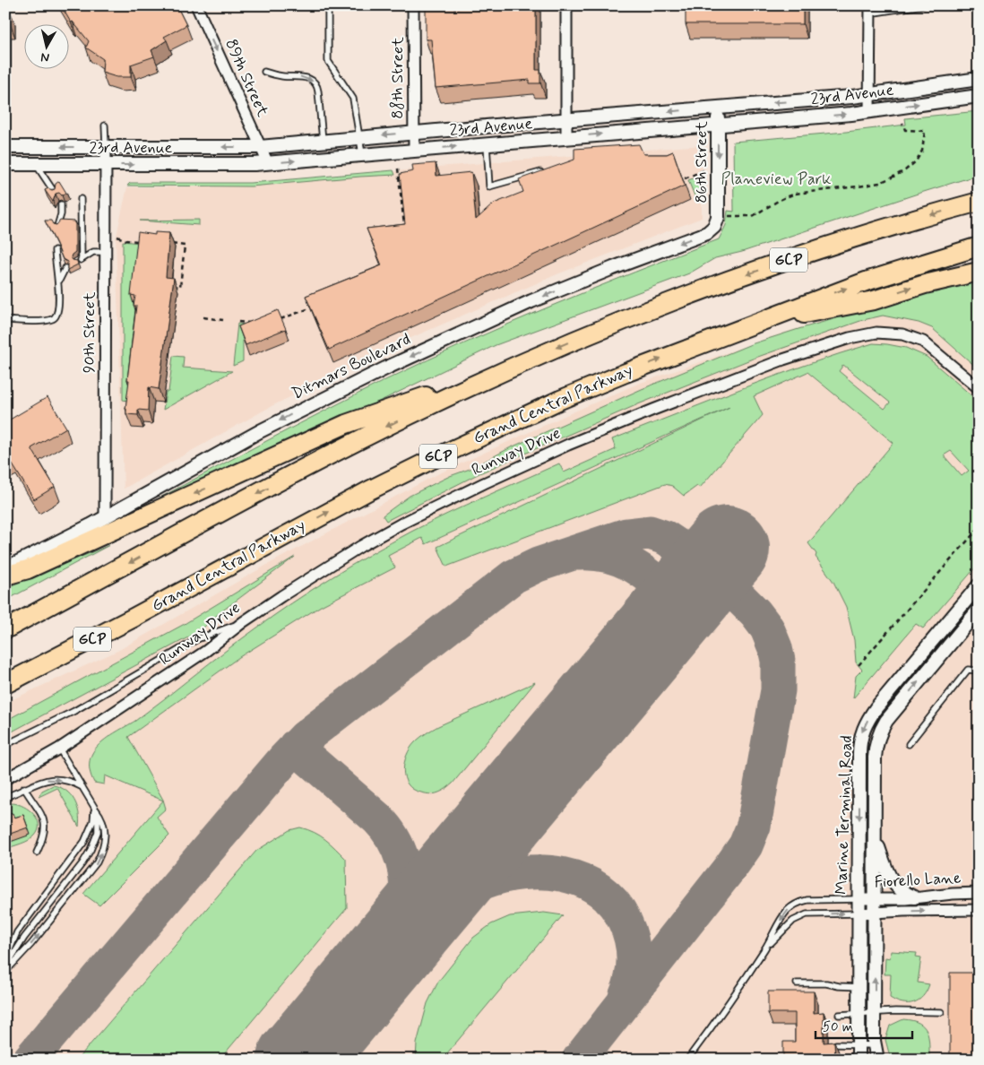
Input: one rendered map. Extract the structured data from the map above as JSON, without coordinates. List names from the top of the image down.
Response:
{
  "streets": {
    "highway": ["GCP", "Grand Central Parkway"],
    "street": [
      "89th Street",
      "88th Street",
      "23rd Avenue",
      "86th Street",
      "90th Street",
      "Ditmars Boulevard",
      "Runway Drive",
      "Marine Terminal Road",
      "Fiorello Lane"
    ]
  },
  "crossings": [
    ["89th Street", "23rd Avenue"],
    ["88th Street", "23rd Avenue"],
    ["23rd Avenue", "86th Street"],
    ["23rd Avenue", "90th Street"],
    ["86th Street", "Ditmars Boulevard"],
    ["90th Street", "Ditmars Boulevard"],
    ["Marine Terminal Road", "Fiorello Lane"]
  ],
  "one_way": ["89th Street", "86th Street", "Ditmars Boulevard"],
  "parks": ["Planeview Park"],
  "scale_bar": "50 m",
  "north": "bottom"
}
